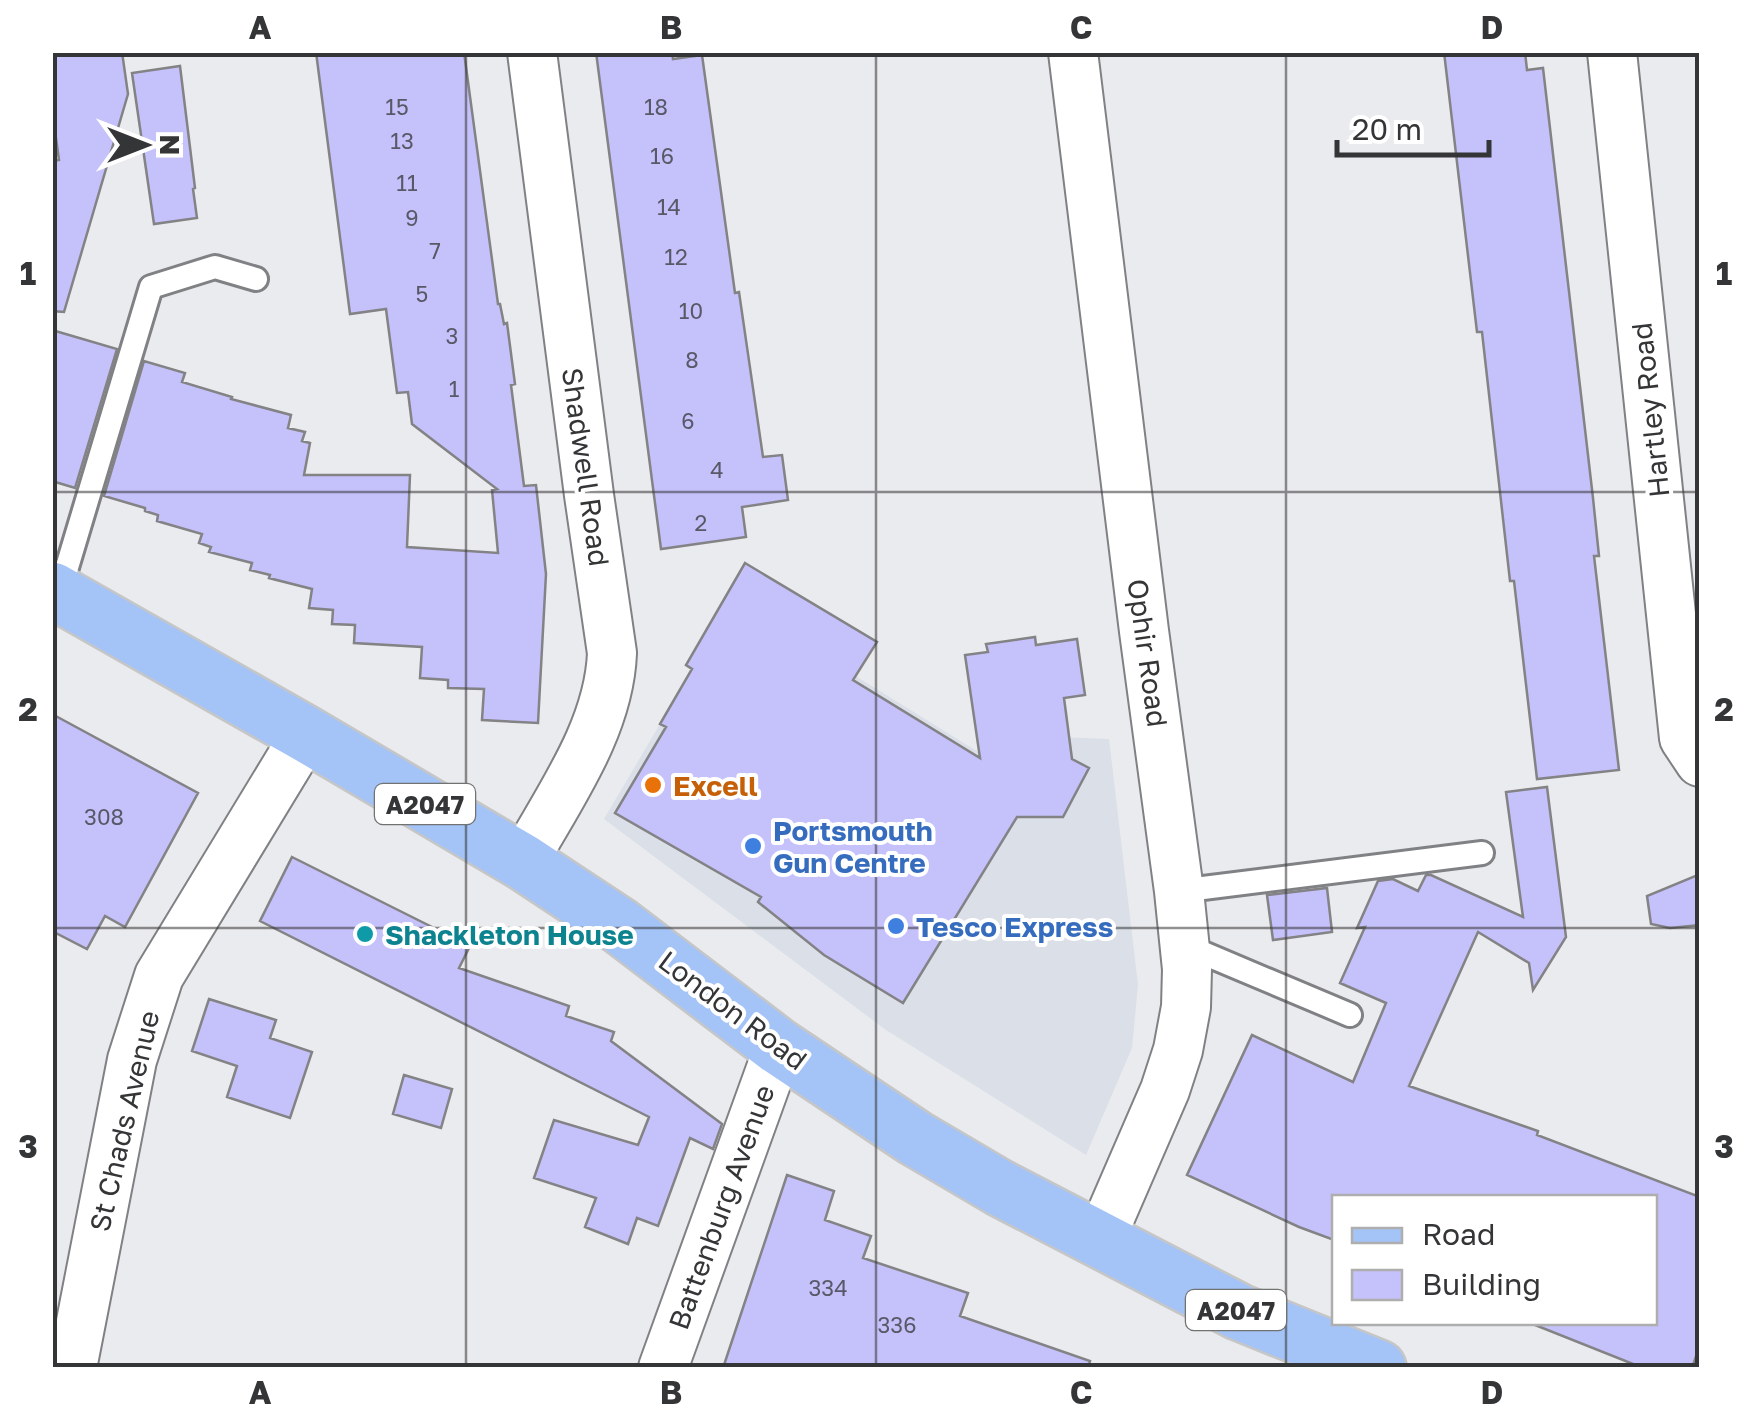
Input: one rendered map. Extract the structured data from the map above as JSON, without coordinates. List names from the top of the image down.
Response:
{
  "streets": {
    "main road": ["A2047", "London Road"],
    "street": [
      "Hartley Road",
      "Shadwell Road",
      "Ophir Road",
      "St Chads Avenue",
      "Battenburg Avenue"
    ]
  },
  "crossings": [
    ["Shadwell Road", "London Road"],
    ["Ophir Road", "London Road"],
    ["London Road", "St Chads Avenue"],
    ["London Road", "Battenburg Avenue"]
  ],
  "places": [
    "Excell",
    "Portsmouth Gun Centre",
    "Tesco Express",
    "Shackleton House"
  ],
  "house_numbers": [
    "15",
    "18",
    "13",
    "16",
    "11",
    "14",
    "9",
    "7",
    "12",
    "5",
    "10",
    "3",
    "8",
    "1",
    "6",
    "4",
    "2",
    "308",
    "334",
    "336"
  ],
  "legend": ["Road", "Building"],
  "scale_bar": "20 m",
  "north": "right",
  "grid": {
    "columns": [
      "A",
      "B",
      "C",
      "D"
    ],
    "rows": ["1", "2", "3"]
  }
}
